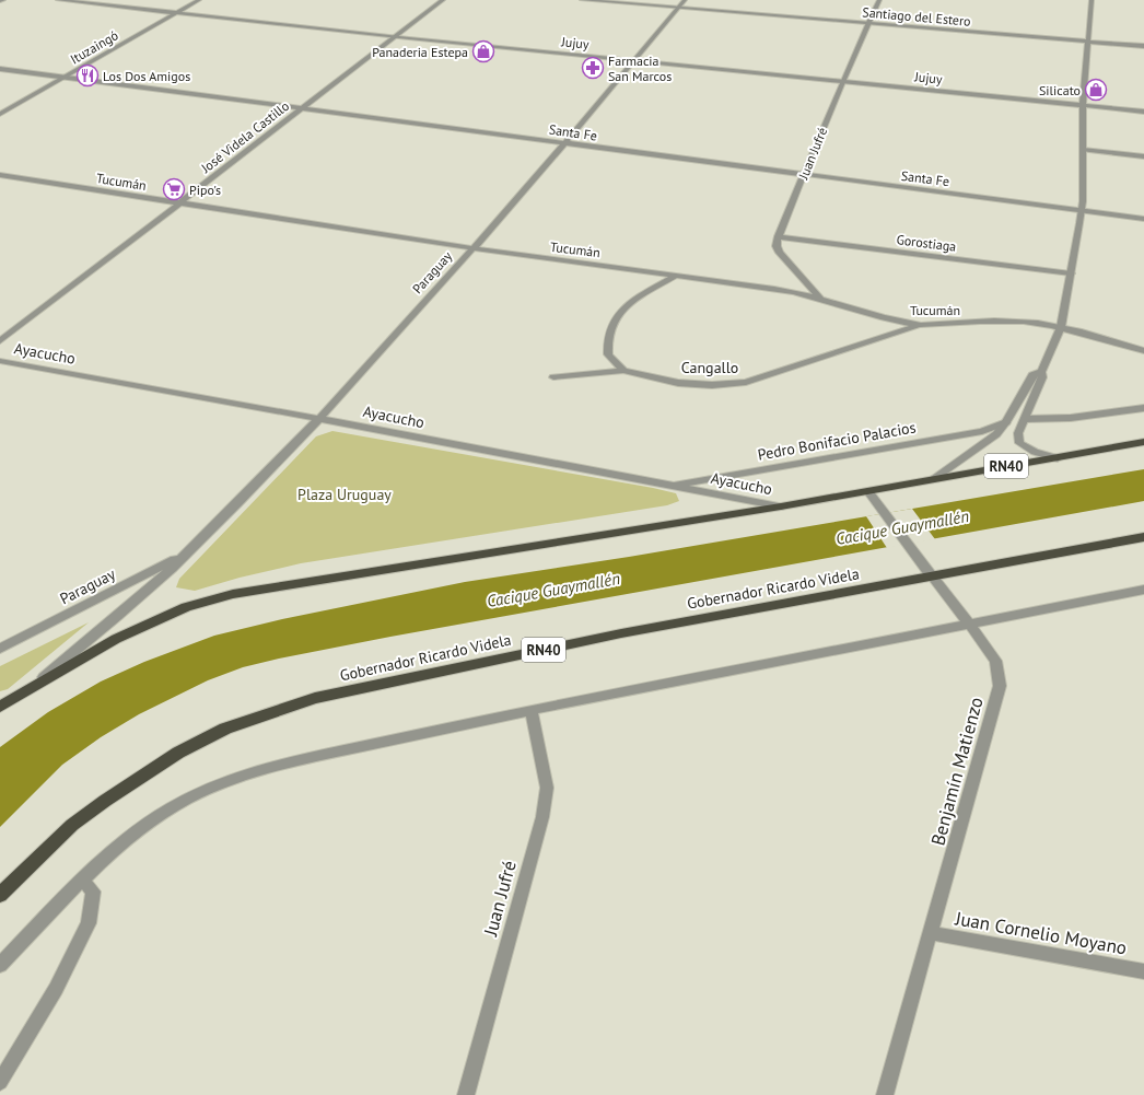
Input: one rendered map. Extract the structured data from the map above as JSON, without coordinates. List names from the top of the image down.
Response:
{
  "streets": {
    "highway": ["RN40", "Gobernador Ricardo Videla"],
    "street": [
      "Santiago del Estero",
      "Jujuy",
      "Ituzaingó",
      "Santa Fe",
      "José Videla Castillo",
      "Juan Jufré",
      "Tucumán",
      "Gorostiaga",
      "Paraguay",
      "Ayacucho",
      "Cangallo",
      "Pedro Bonifacio Palacios",
      "Benjamín Matienzo",
      "Juan Cornelio Moyano"
    ]
  },
  "crossings": [
    ["Santiago del Estero", "Juan Jufré"],
    ["Santiago del Estero", "Paraguay"],
    ["Jujuy", "Ituzaingó"],
    ["Jujuy", "José Videla Castillo"],
    ["Jujuy", "Juan Jufré"],
    ["Jujuy", "Paraguay"],
    ["Ituzaingó", "Santa Fe"],
    ["Santa Fe", "José Videla Castillo"],
    ["Santa Fe", "Juan Jufré"],
    ["Santa Fe", "Paraguay"],
    ["José Videla Castillo", "Tucumán"],
    ["Juan Jufré", "Gorostiaga"],
    ["Tucumán", "Paraguay"],
    ["Tucumán", "Cangallo"],
    ["Paraguay", "Ayacucho"],
    ["Paraguay", "RN40"],
    ["Ayacucho", "Pedro Bonifacio Palacios"],
    ["Ayacucho", "RN40"],
    ["RN40", "Benjamín Matienzo"],
    ["Gobernador Ricardo Videla", "Benjamín Matienzo"],
    ["Benjamín Matienzo", "Juan Cornelio Moyano"]
  ],
  "water": ["Cacique Guaymallén"],
  "parks": ["Plaza Uruguay"],
  "places": {
    "shop": ["Panaderia Estepa", "Silicato"],
    "pharmacy": ["Farmacia San Marcos"],
    "restaurant": ["Los Dos Amigos"],
    "supermarket": ["Pipo's"]
  }
}
